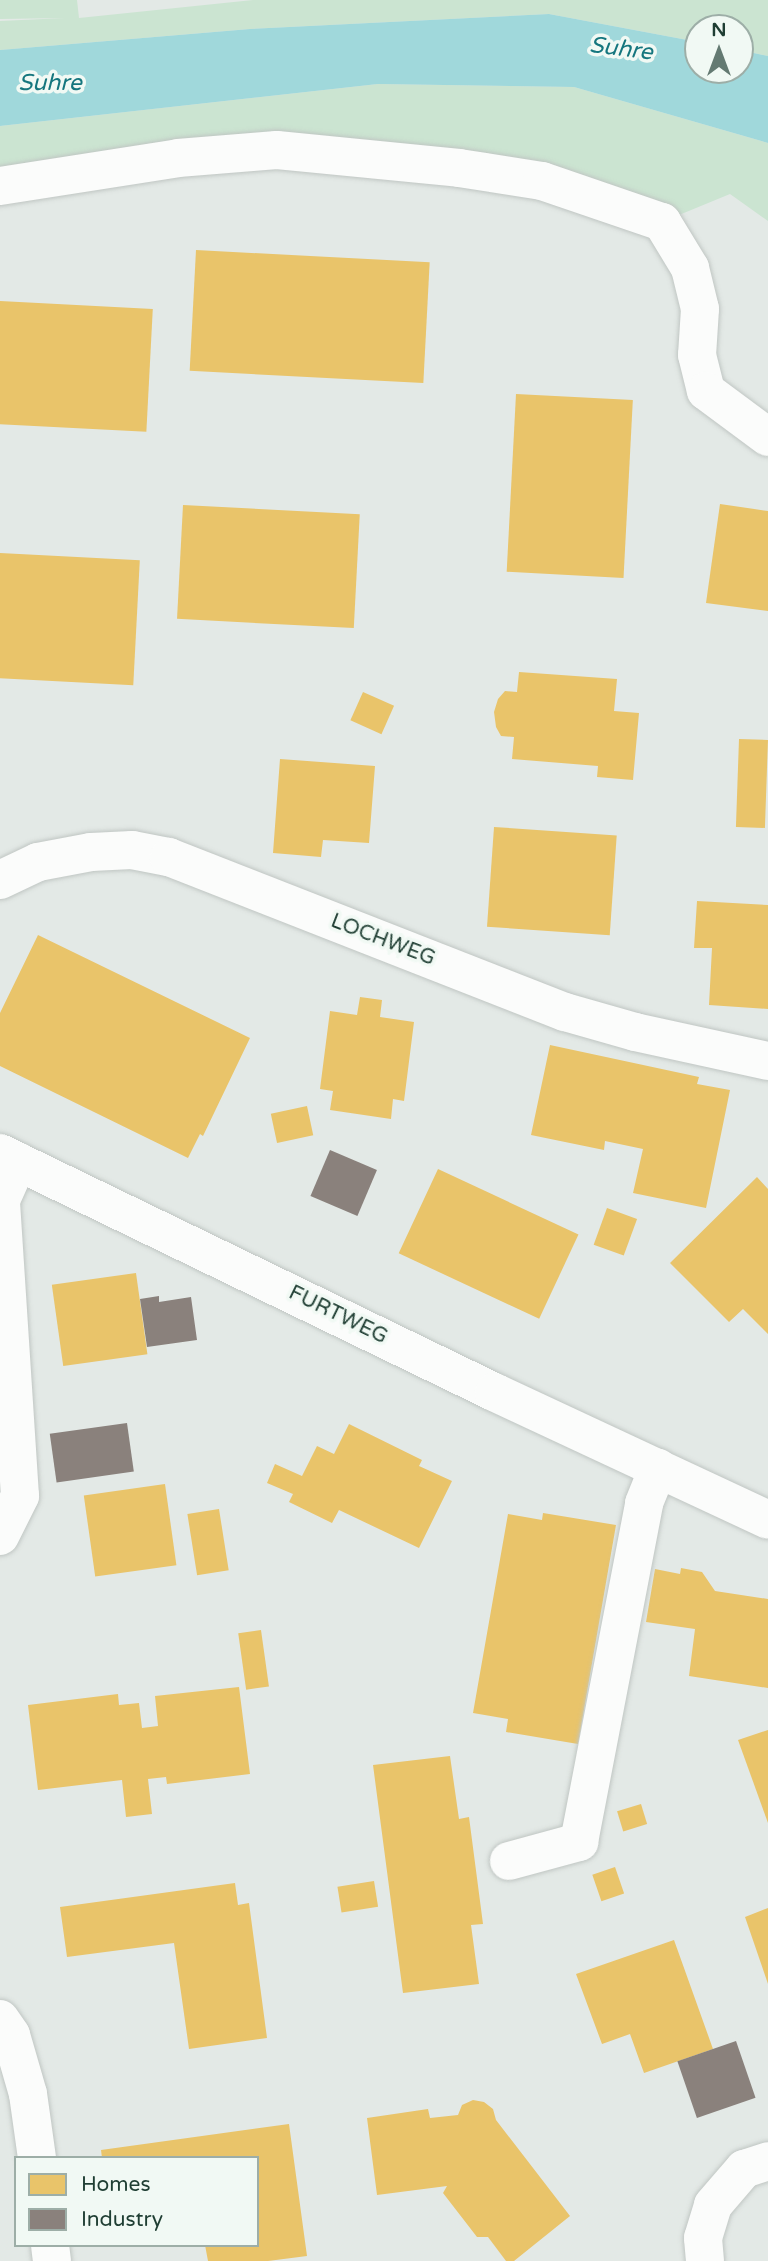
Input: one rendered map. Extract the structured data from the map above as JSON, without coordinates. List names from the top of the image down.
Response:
{
  "streets": {
    "street": ["LOCHWEG", "FURTWEG"]
  },
  "water": ["Suhre"],
  "legend": ["Homes", "Industry"],
  "north": "top"
}
